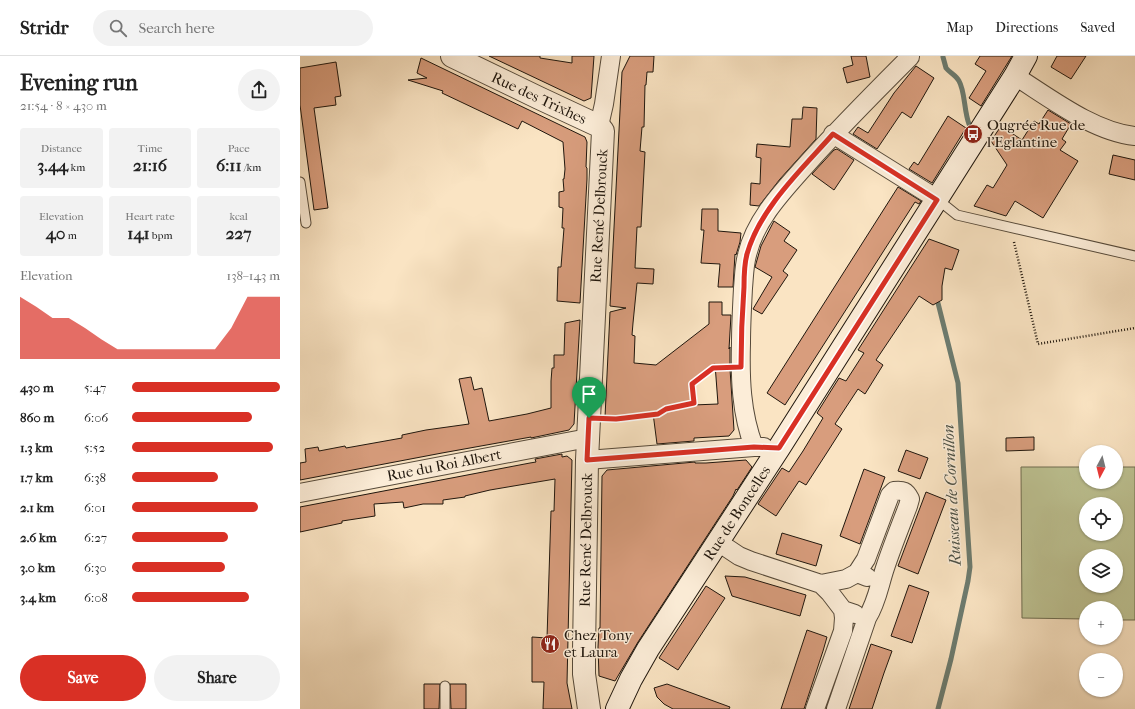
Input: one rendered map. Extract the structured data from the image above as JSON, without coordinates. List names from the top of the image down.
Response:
{
  "streets": {
    "main road": ["Rue des Trixhes", "Rue René Delbrouck", "Rue de Boncelles"],
    "street": ["Rue du Roi Albert"]
  },
  "crossings": [
    ["Rue des Trixhes", "Rue René Delbrouck"],
    ["Rue René Delbrouck", "Rue du Roi Albert"]
  ],
  "water": ["Ruisseau de Cornillon"],
  "places": {
    "bus stop": ["Ougrée Rue de l'Eglantine"],
    "restaurant": ["Chez Tony et Laura"]
  },
  "north": "bottom",
  "page": {
    "header": "Stridr",
    "search": "Search here",
    "nav": ["Map", "Directions", "Saved"],
    "heading": ["Evening run", "21:54 · 8 × 430 m"],
    "stats": [
      ["Distance", "3.44 km"],
      ["Time", "21:16"],
      ["Pace", "6:11 /km"],
      ["Elevation", "40 m"],
      ["Heart rate", "141 bpm"],
      ["kcal", "227"]
    ],
    "chart": ["Elevation", "138–143 m"],
    "list": [
      {
        "name": "430 m",
        "note": "5:47"
      },
      {
        "name": "860 m",
        "note": "6:06"
      },
      {
        "name": "1.3 km",
        "note": "5:52"
      },
      {
        "name": "1.7 km",
        "note": "6:38"
      },
      {
        "name": "2.1 km",
        "note": "6:01"
      },
      {
        "name": "2.6 km",
        "note": "6:27"
      },
      {
        "name": "3.0 km",
        "note": "6:30"
      },
      {
        "name": "3.4 km",
        "note": "6:08"
      }
    ],
    "map_buttons": ["+", "−"],
    "buttons": ["Save", "Share"]
  }
}
